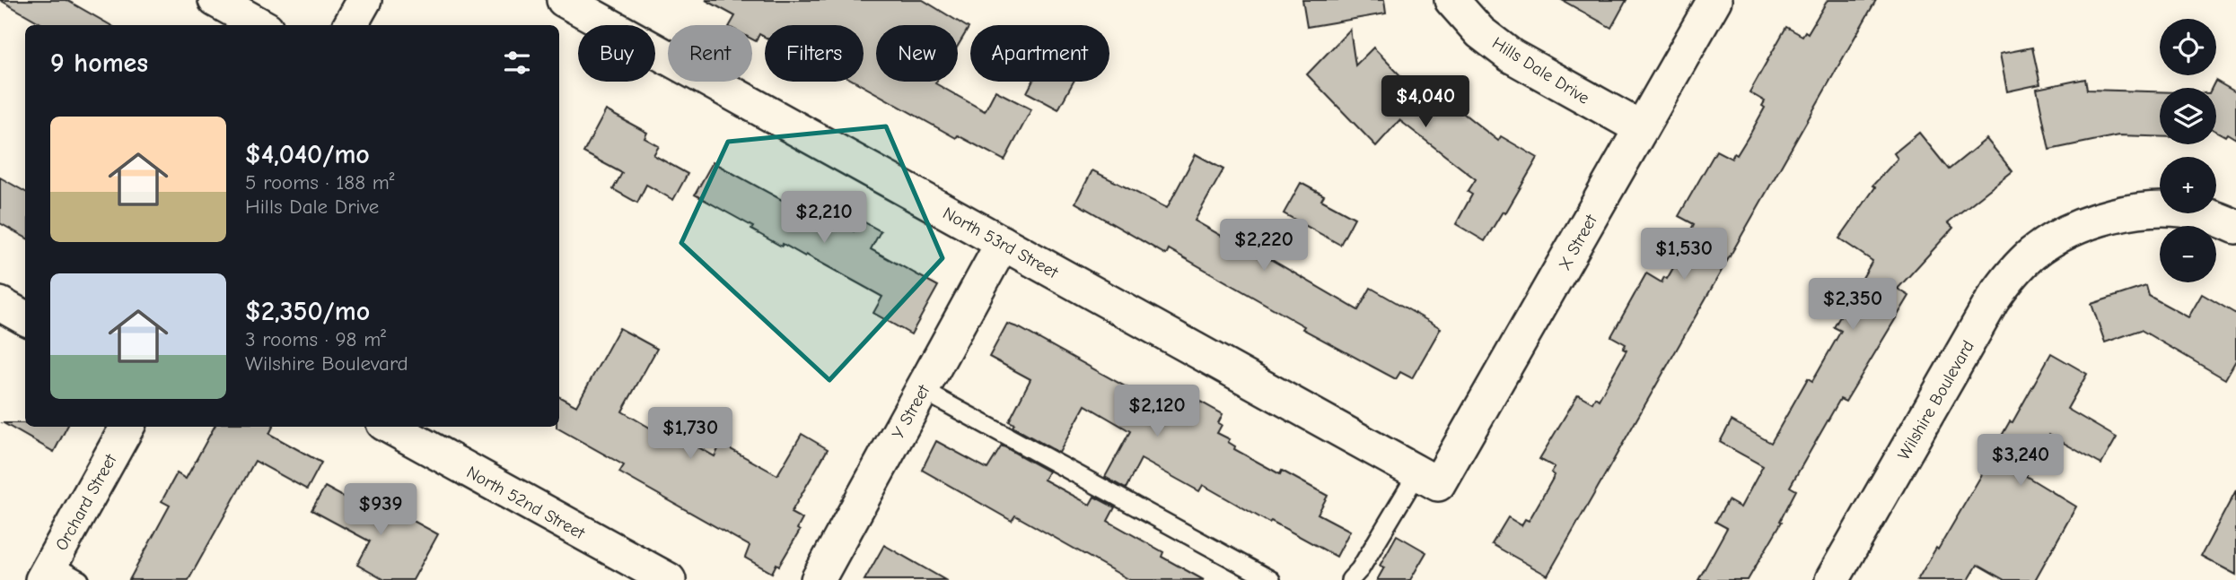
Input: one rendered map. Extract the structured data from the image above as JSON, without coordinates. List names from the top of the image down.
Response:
{
  "streets": {
    "street": [
      "Hills Dale Drive",
      "North 53rd Street",
      "X Street",
      "Wilshire Boulevard",
      "Y Street",
      "Orchard Street",
      "North 52nd Street"
    ]
  },
  "crossings": [
    ["Hills Dale Drive", "X Street"],
    ["North 53rd Street", "X Street"],
    ["North 53rd Street", "Y Street"]
  ],
  "page": {
    "map_buttons": ["+", "−"],
    "chip": [
      "Buy",
      "Rent",
      "Filters",
      "New",
      "Apartment"
    ],
    "heading": "9 homes",
    "price": [
      "$4,040",
      "$2,210",
      "$2,220",
      "$1,530",
      "$2,350",
      "$2,120",
      "$1,730",
      "$3,240",
      "$939"
    ],
    "list": [
      {
        "name": "$4,040/mo",
        "note": "5 rooms · 188 m² · Hills Dale Drive"
      },
      {
        "name": "$2,350/mo",
        "note": "3 rooms · 98 m² · Wilshire Boulevard"
      }
    ]
  }
}
